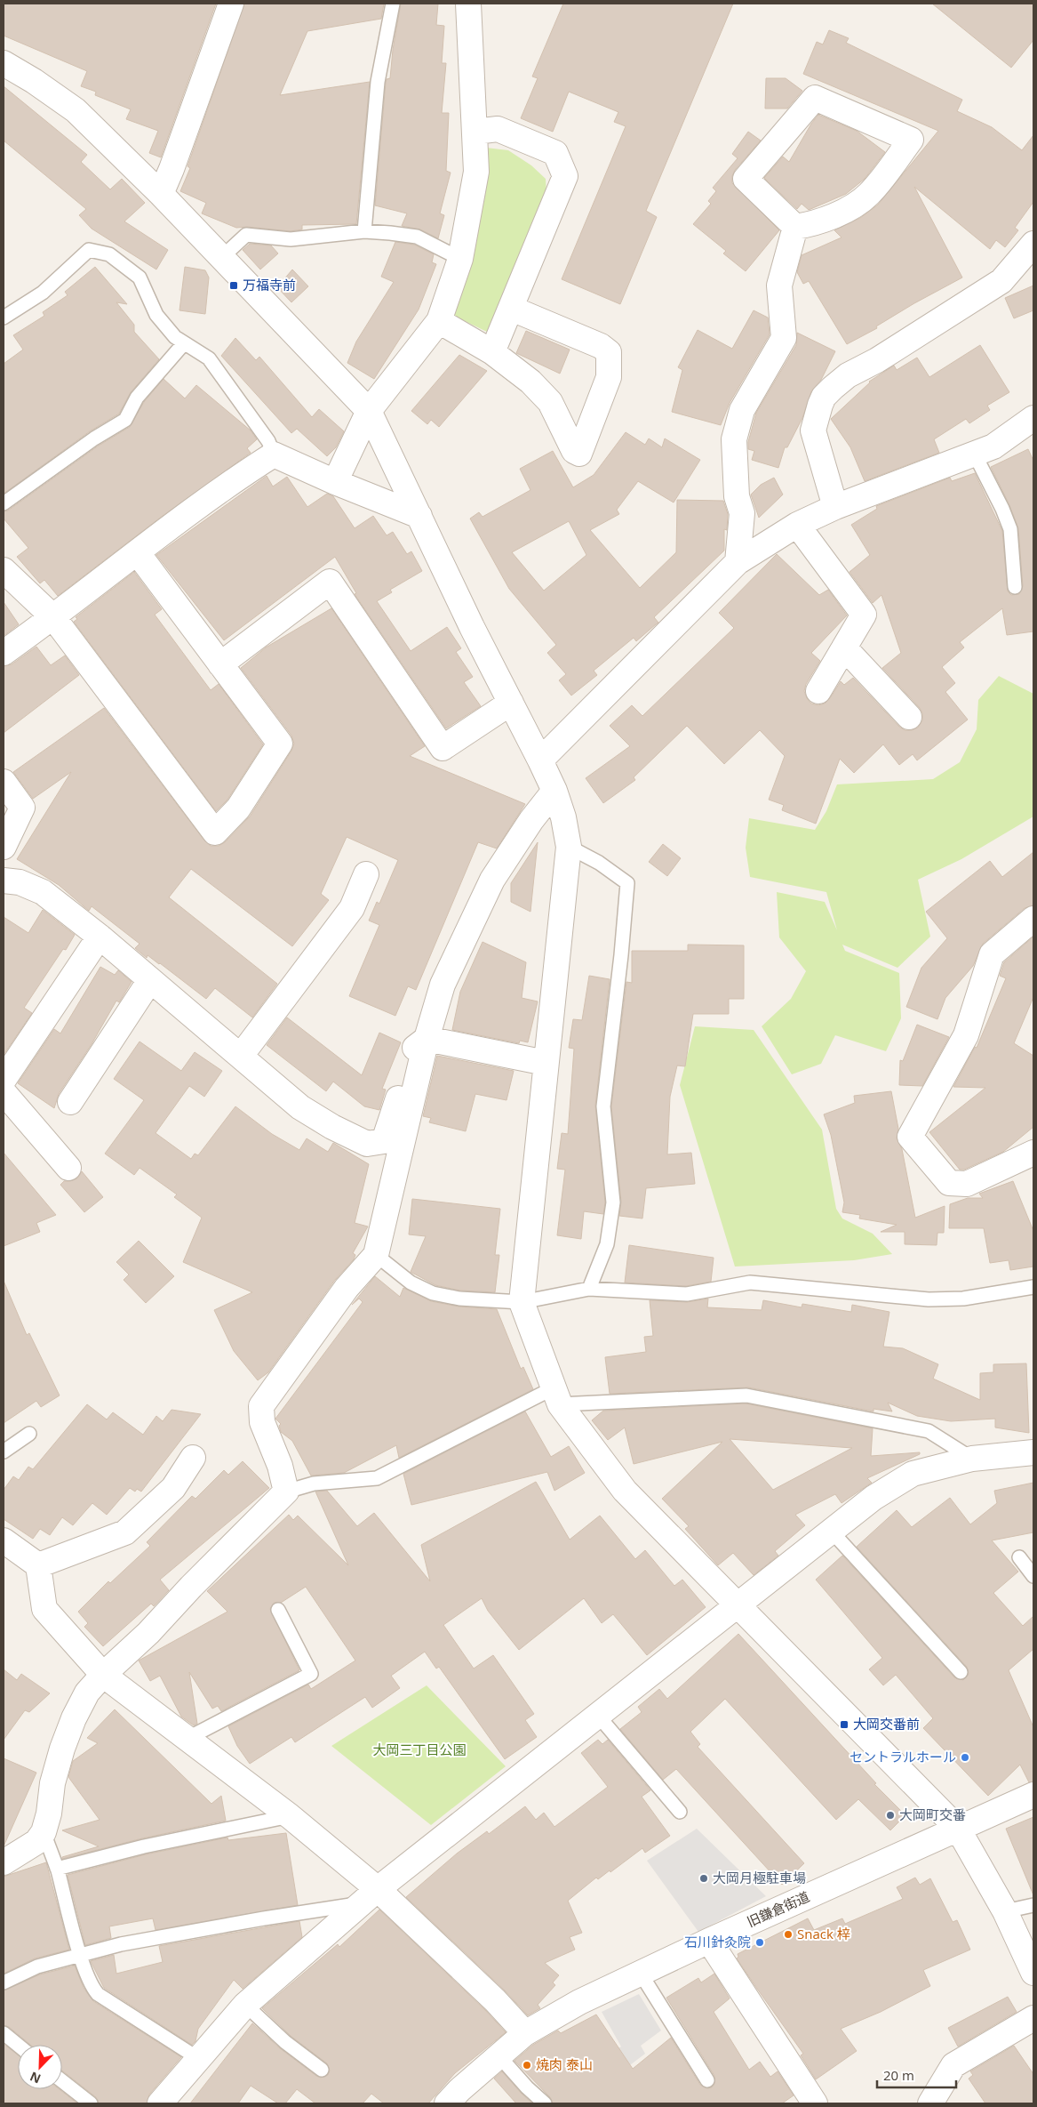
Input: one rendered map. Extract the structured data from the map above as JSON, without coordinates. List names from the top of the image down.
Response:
{
  "streets": {
    "street": ["旧鎌倉街道"]
  },
  "parks": ["大岡三丁目公園"],
  "places": {
    "transit": ["万福寺前", "大岡交番前"],
    "other": [
      "セントラルホール",
      "大岡町交番",
      "大岡月極駐車場",
      "Snack 梓",
      "石川針灸院",
      "焼肉 泰山"
    ]
  },
  "scale_bar": "20 m",
  "north": "bottom left"
}
